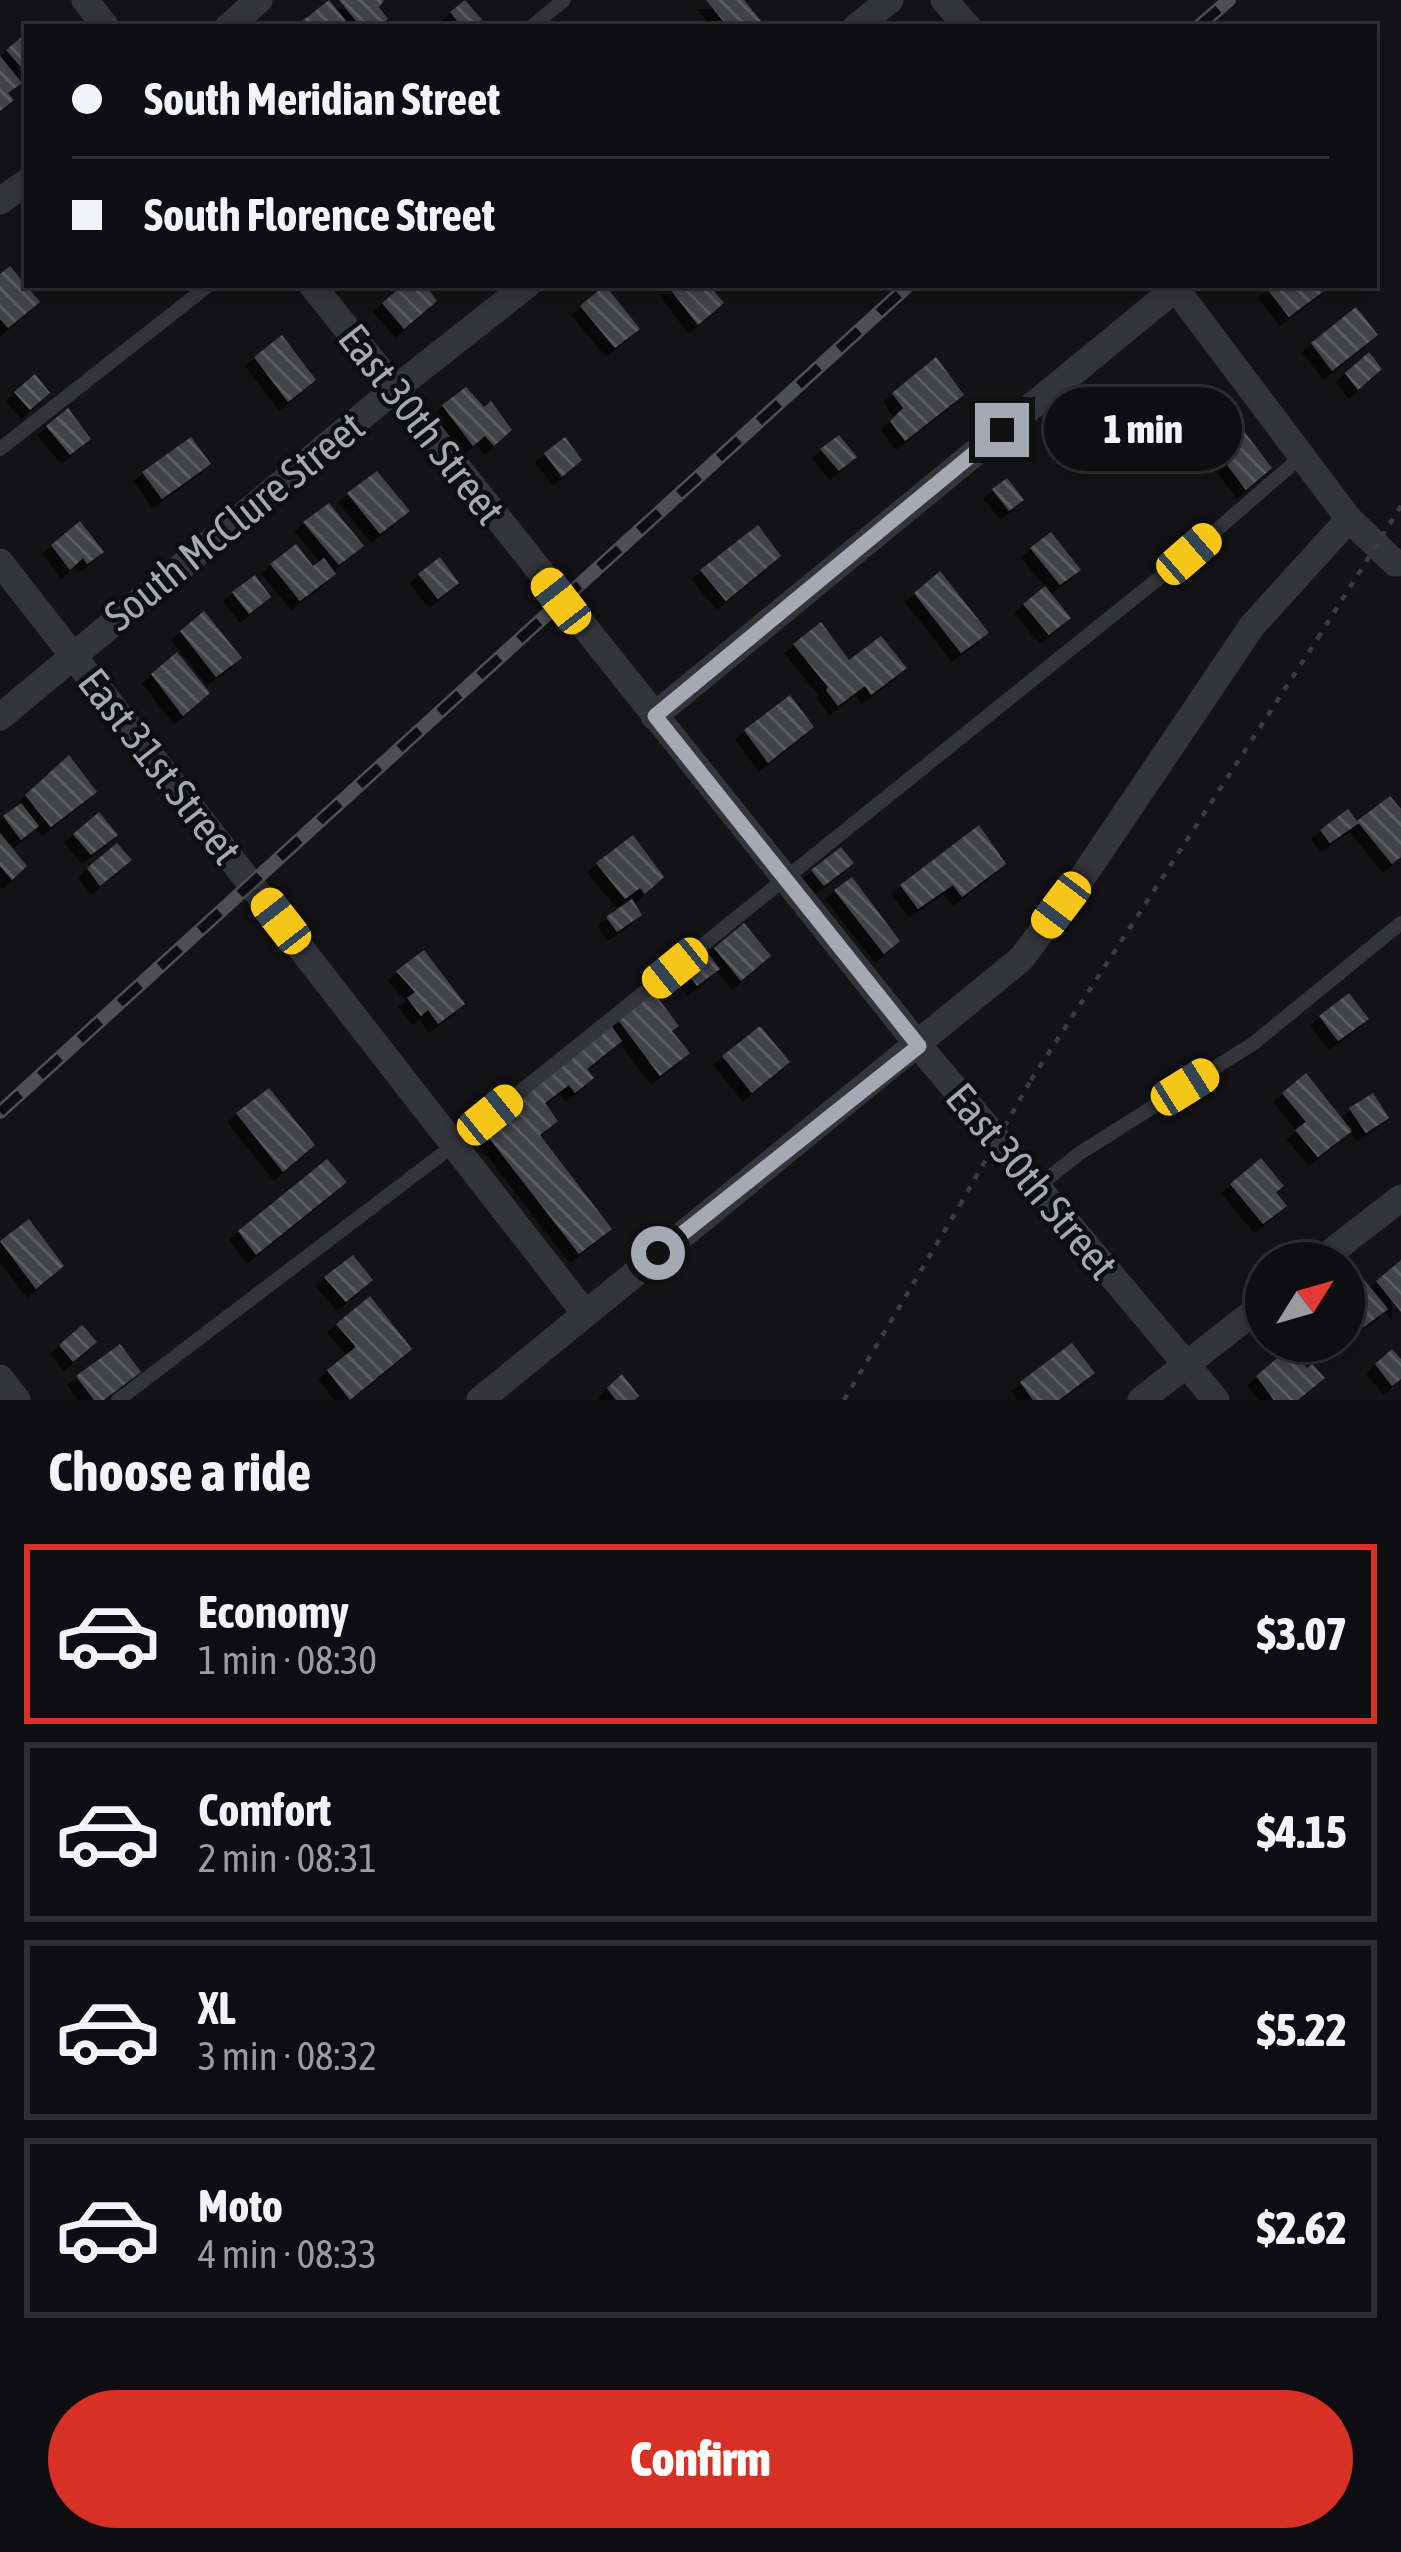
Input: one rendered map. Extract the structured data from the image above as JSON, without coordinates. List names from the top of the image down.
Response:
{
  "streets": {
    "street": ["East 30th Street", "South McClure Street", "East 31st Street"]
  },
  "crossings": [
    ["East 30th Street", "South McClure Street"],
    ["South McClure Street", "East 31st Street"]
  ],
  "north": "top right",
  "page": {
    "banner": ["South Meridian Street", "South Florence Street"],
    "bubble": "1 min",
    "heading": "Choose a ride",
    "list": [
      {
        "name": "Economy",
        "note": "1 min · 08:30",
        "value": "$3.07"
      },
      {
        "name": "Comfort",
        "note": "2 min · 08:31",
        "value": "$4.15"
      },
      {
        "name": "XL",
        "note": "3 min · 08:32",
        "value": "$5.22"
      },
      {
        "name": "Moto",
        "note": "4 min · 08:33",
        "value": "$2.62"
      }
    ],
    "buttons": "Confirm"
  }
}
